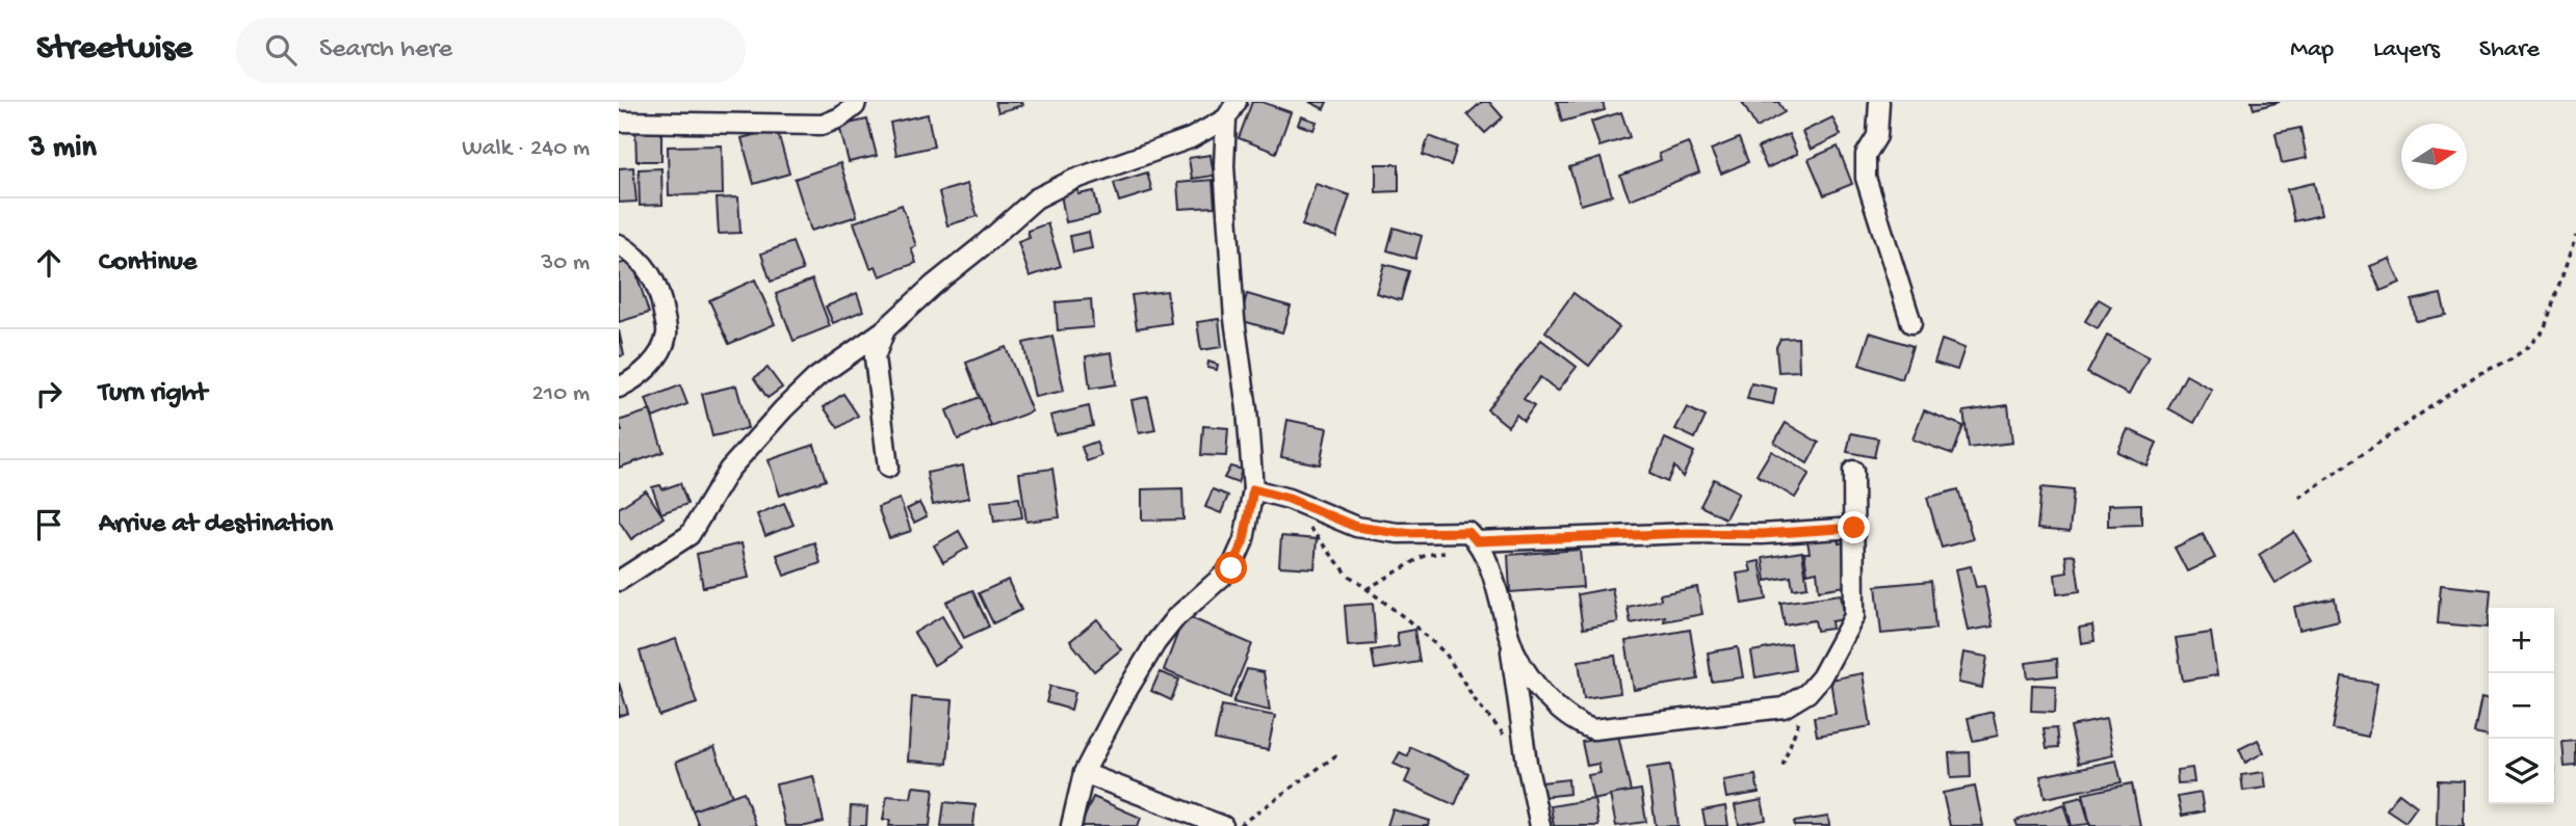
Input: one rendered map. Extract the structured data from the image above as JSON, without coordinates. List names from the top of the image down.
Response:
{
  "north": "right",
  "page": {
    "header": "Streetwise",
    "search": "Search here",
    "nav": ["Map", "Layers", "Share"],
    "heading": ["3 min", "Walk · 240 m"],
    "list": [
      ["Continue", "30 m"],
      ["Turn right", "210 m"],
      "Arrive at destination"
    ],
    "map_buttons": ["+", "−"]
  }
}
